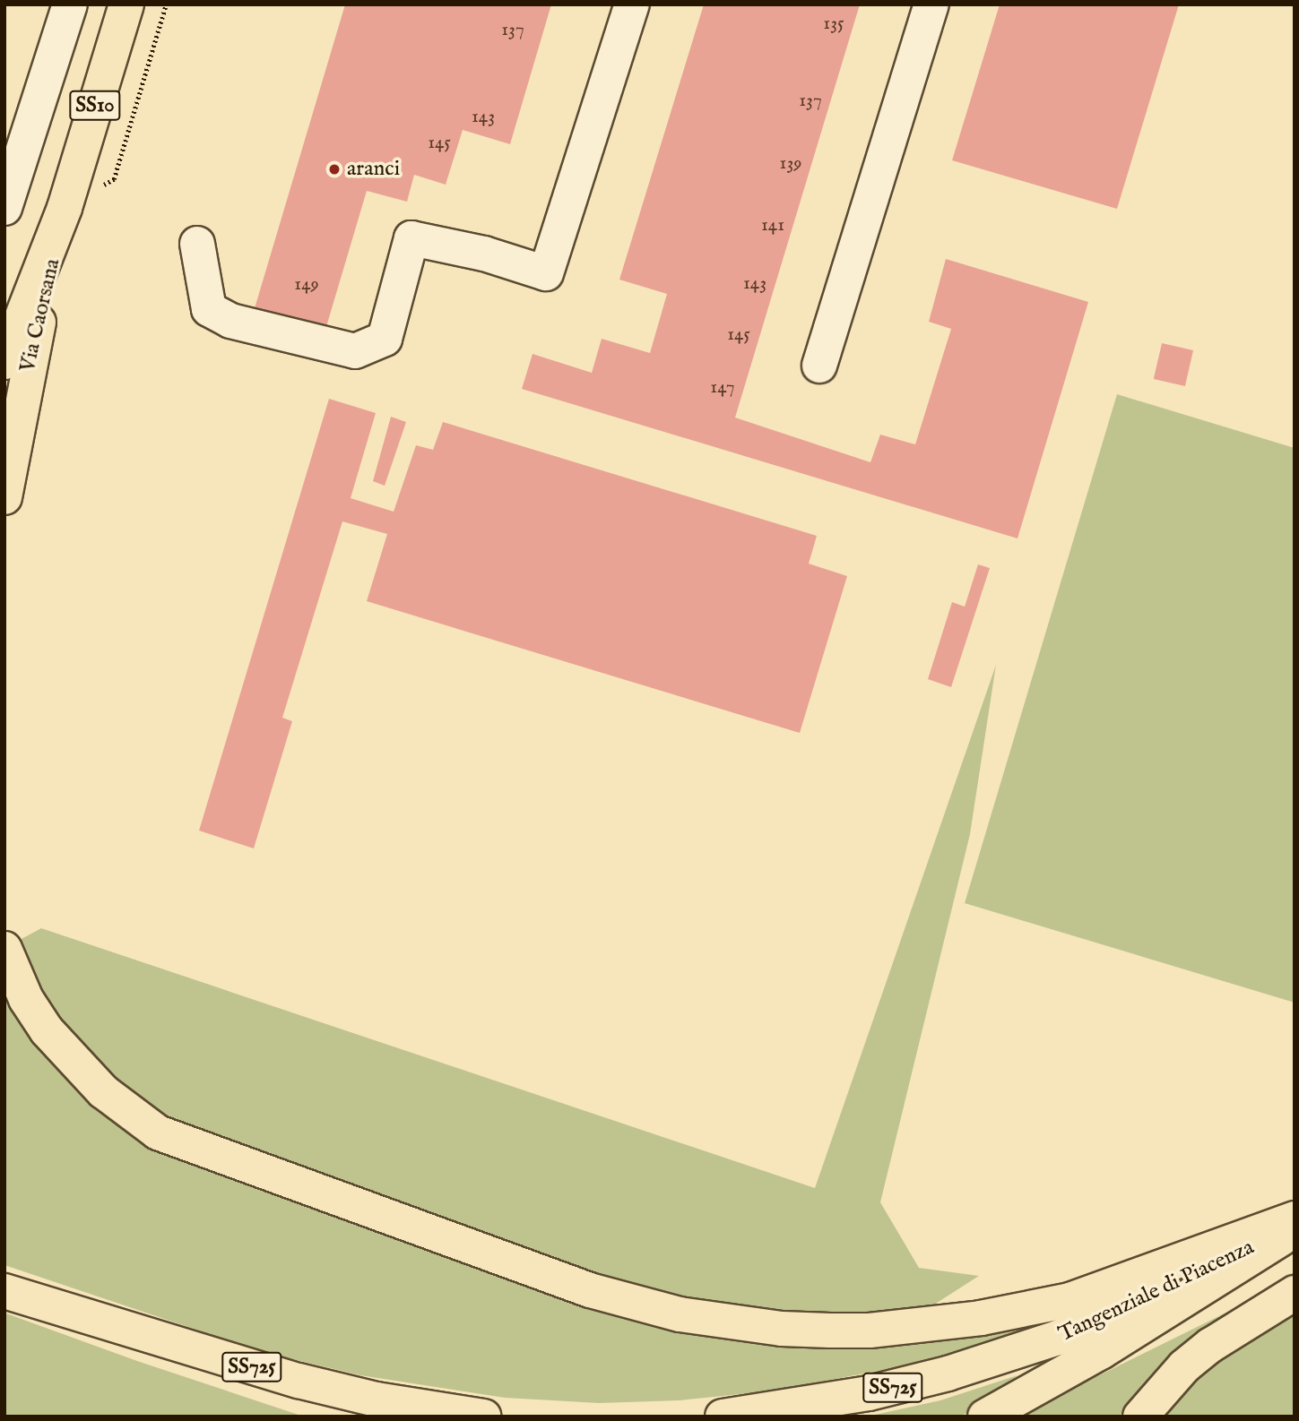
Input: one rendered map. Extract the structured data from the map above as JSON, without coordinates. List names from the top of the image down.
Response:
{
  "streets": {
    "main road": [
      "SS10",
      "Via Caorsana",
      "Tangenziale di Piacenza",
      "SS725"
    ]
  },
  "places": ["aranci"],
  "house_numbers": [
    "135",
    "137",
    "137",
    "143",
    "145",
    "139",
    "141",
    "143",
    "149",
    "145",
    "147"
  ]
}
